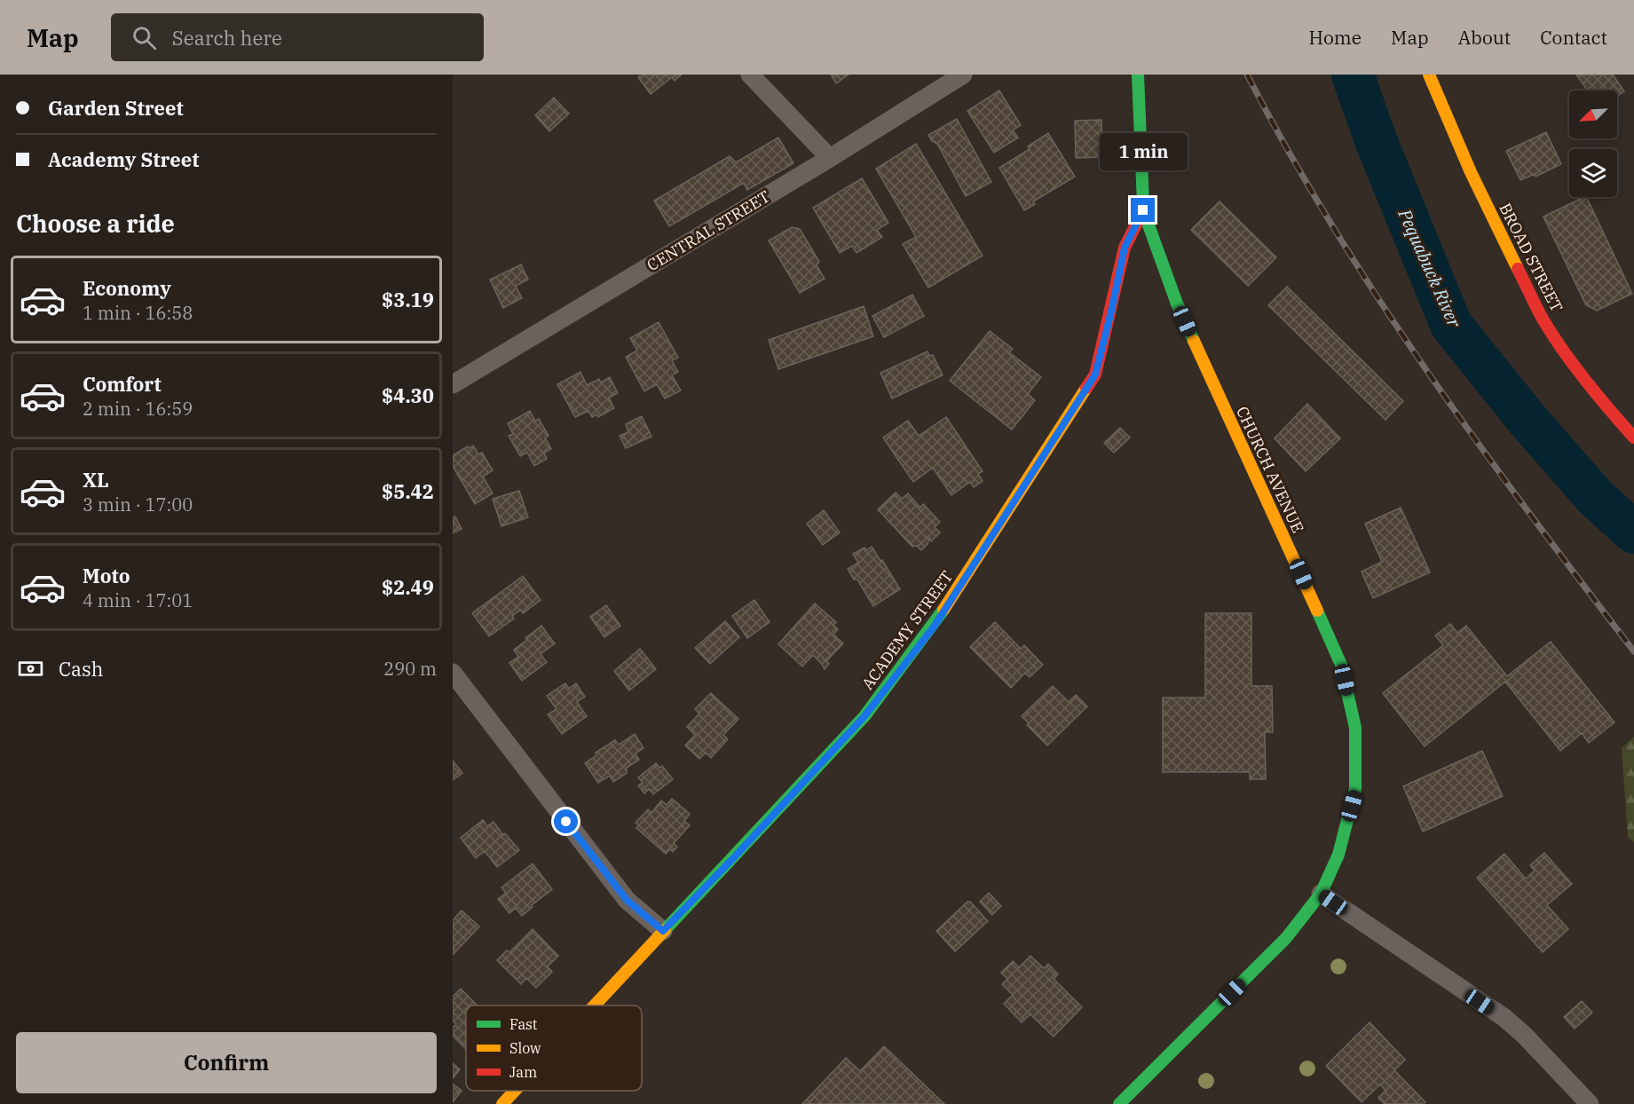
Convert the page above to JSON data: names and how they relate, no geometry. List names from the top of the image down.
{
  "streets": {
    "main road": ["BROAD STREET", "CHURCH AVENUE", "ACADEMY STREET"],
    "street": ["CENTRAL STREET"]
  },
  "crossings": [
    ["CHURCH AVENUE", "ACADEMY STREET"]
  ],
  "water": ["Pequabuck River"],
  "legend": ["Fast", "Slow", "Jam"],
  "north": "bottom left",
  "page": {
    "header": "Map",
    "search": "Search here",
    "nav": [
      "Home",
      "Map",
      "About",
      "Contact"
    ],
    "banner": ["Garden Street", "Academy Street"],
    "bubble": "1 min",
    "heading": "Choose a ride",
    "list": [
      {
        "name": "Economy",
        "note": "1 min · 16:58",
        "value": "$3.19"
      },
      {
        "name": "Comfort",
        "note": "2 min · 16:59",
        "value": "$4.30"
      },
      {
        "name": "XL",
        "note": "3 min · 17:00",
        "value": "$5.42"
      },
      {
        "name": "Moto",
        "note": "4 min · 17:01",
        "value": "$2.49"
      }
    ],
    "pay": ["Cash", "290 m"],
    "buttons": "Confirm"
  }
}
